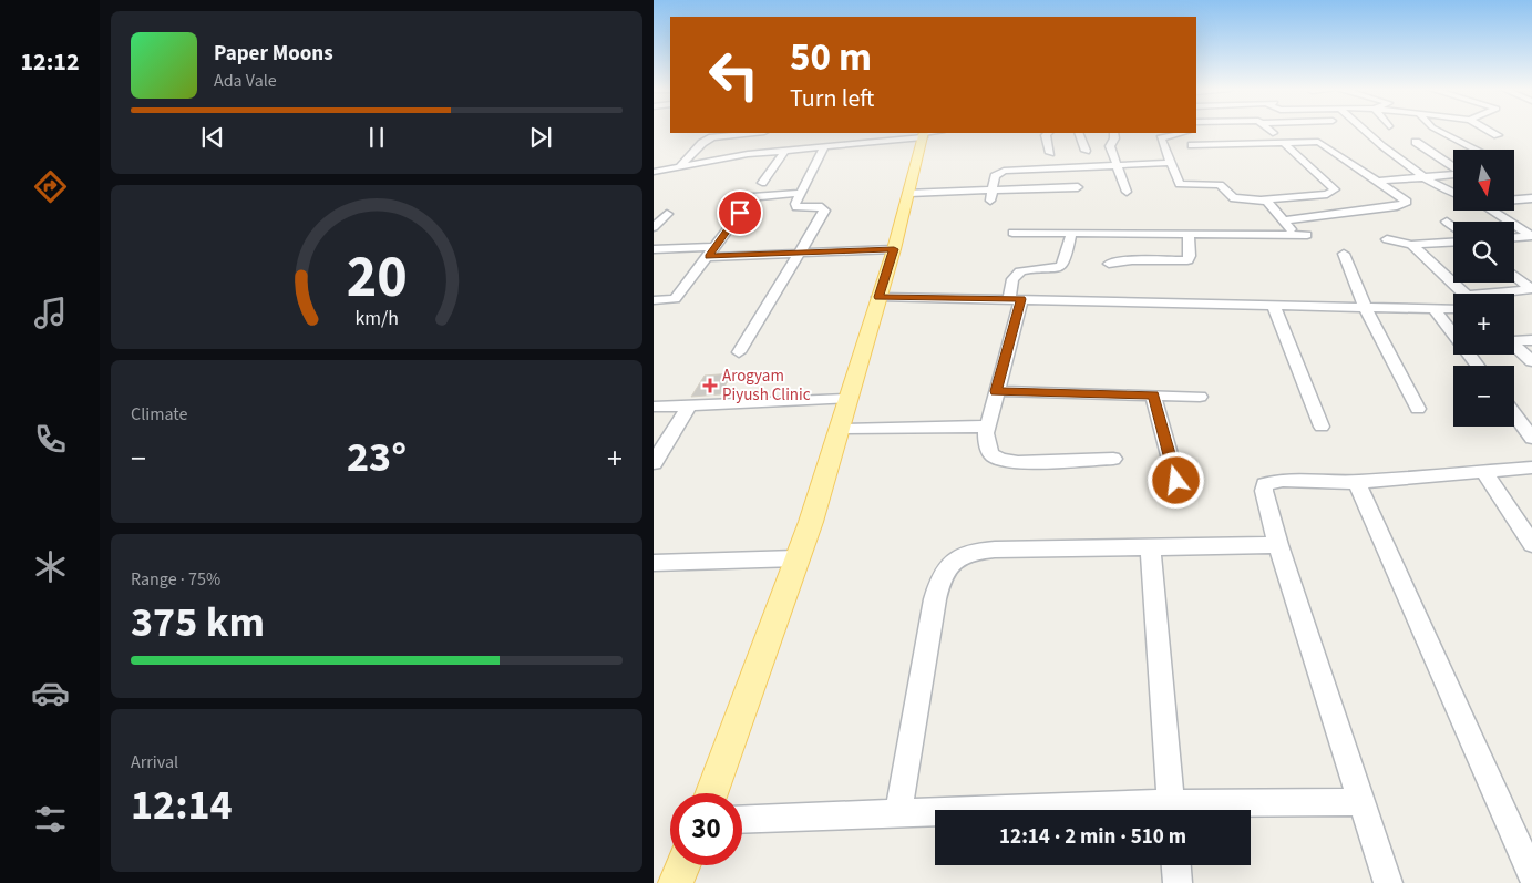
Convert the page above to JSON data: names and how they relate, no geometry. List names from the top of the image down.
{
  "places": {
    "health": ["Arogyam Piyush Clinic"]
  },
  "north": "bottom",
  "page": {
    "tabs": "12:12",
    "turn": ["50 m", "Turn left"],
    "song": ["Paper Moons", "Ada Vale"],
    "map_buttons": ["+", "−"],
    "tile": [
      "Climate",
      ["Range · 75%", "375 km"],
      ["Arrival", "12:14"]
    ],
    "heat": ["−", "23°", "+"],
    "limit": "30",
    "trip": "12:14 · 2 min · 510 m",
    "gauge": ["20", "km/h"]
  }
}
